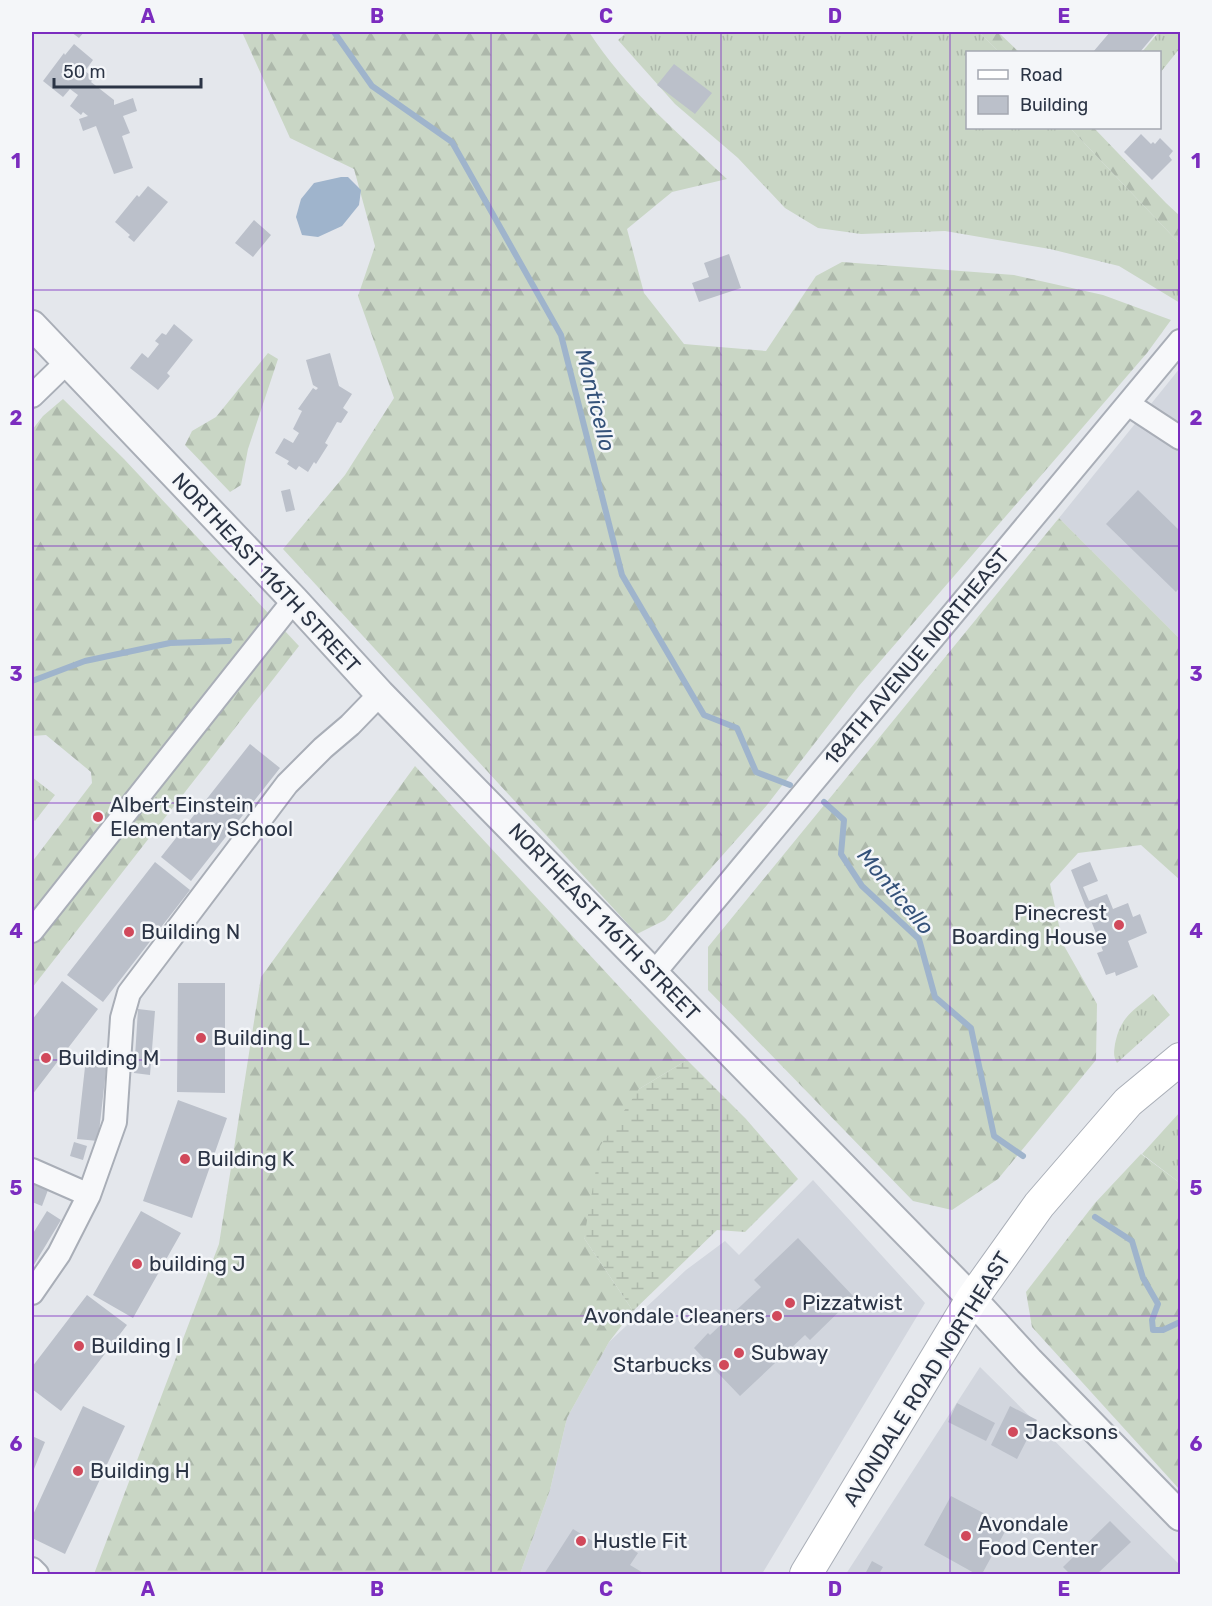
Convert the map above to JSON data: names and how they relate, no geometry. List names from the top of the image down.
{
  "streets": {
    "main road": ["AVONDALE ROAD NORTHEAST"],
    "street": ["NORTHEAST 116TH STREET", "184TH AVENUE NORTHEAST"]
  },
  "crossings": [
    ["NORTHEAST 116TH STREET", "184TH AVENUE NORTHEAST"],
    ["NORTHEAST 116TH STREET", "AVONDALE ROAD NORTHEAST"]
  ],
  "water": ["Monticello"],
  "places": [
    "Albert Einstein Elementary School",
    "Pinecrest Boarding House",
    "Building N",
    "Building L",
    "Building M",
    "Building K",
    "building J",
    "Pizzatwist",
    "Avondale Cleaners",
    "Building I",
    "Subway",
    "Starbucks",
    "Jacksons",
    "Building H",
    "Avondale Food Center",
    "Hustle Fit"
  ],
  "legend": ["Road", "Building"],
  "scale_bar": "50 m",
  "grid": {
    "columns": [
      "A",
      "B",
      "C",
      "D",
      "E"
    ],
    "rows": [
      "1",
      "2",
      "3",
      "4",
      "5",
      "6"
    ]
  }
}
